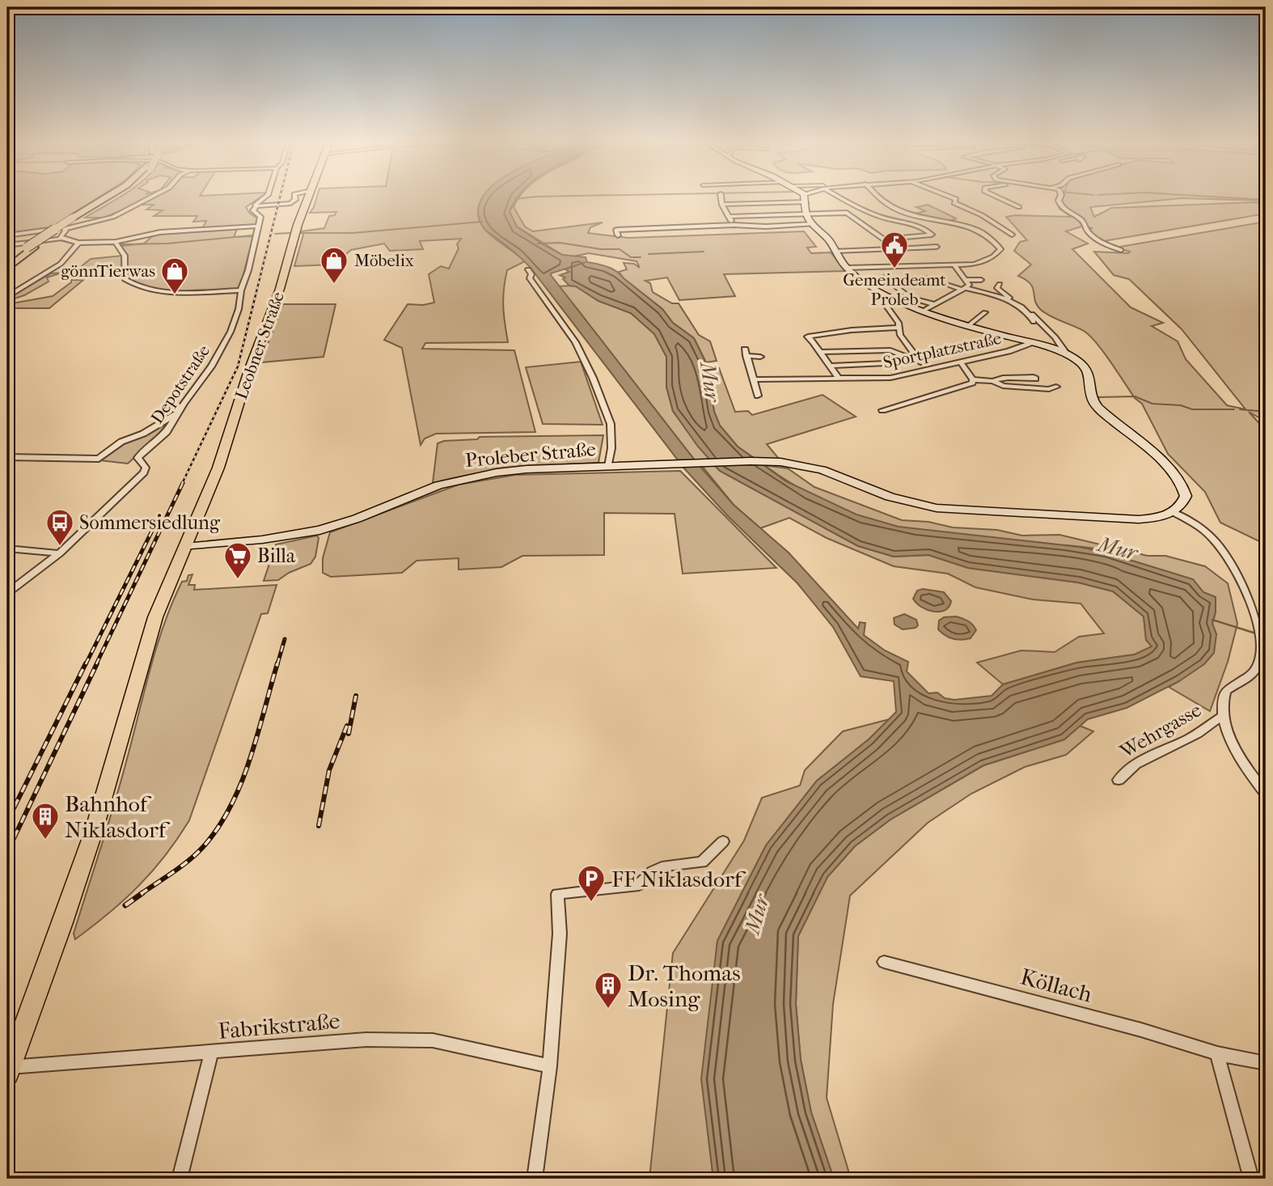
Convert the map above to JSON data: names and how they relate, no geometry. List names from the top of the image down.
{
  "streets": {
    "main road": ["Leobner Straße", "Proleber Straße"],
    "street": [
      "Sportplatzstraße",
      "Depotstraße",
      "Wehrgasse",
      "Köllach",
      "Fabrikstraße"
    ]
  },
  "crossings": [
    ["Leobner Straße", "Proleber Straße"],
    ["Leobner Straße", "Fabrikstraße"]
  ],
  "water": ["Mur"],
  "places": {
    "public building": ["Gemeindeamt Proleb"],
    "shop": ["Möbelix", "gönnTierwas"],
    "bus stop": ["Sommersiedlung"],
    "supermarket": ["Billa"],
    "building": ["Bahnhof Niklasdorf", "Dr. Thomas Mosing"],
    "parking": ["FF Niklasdorf"]
  }
}
